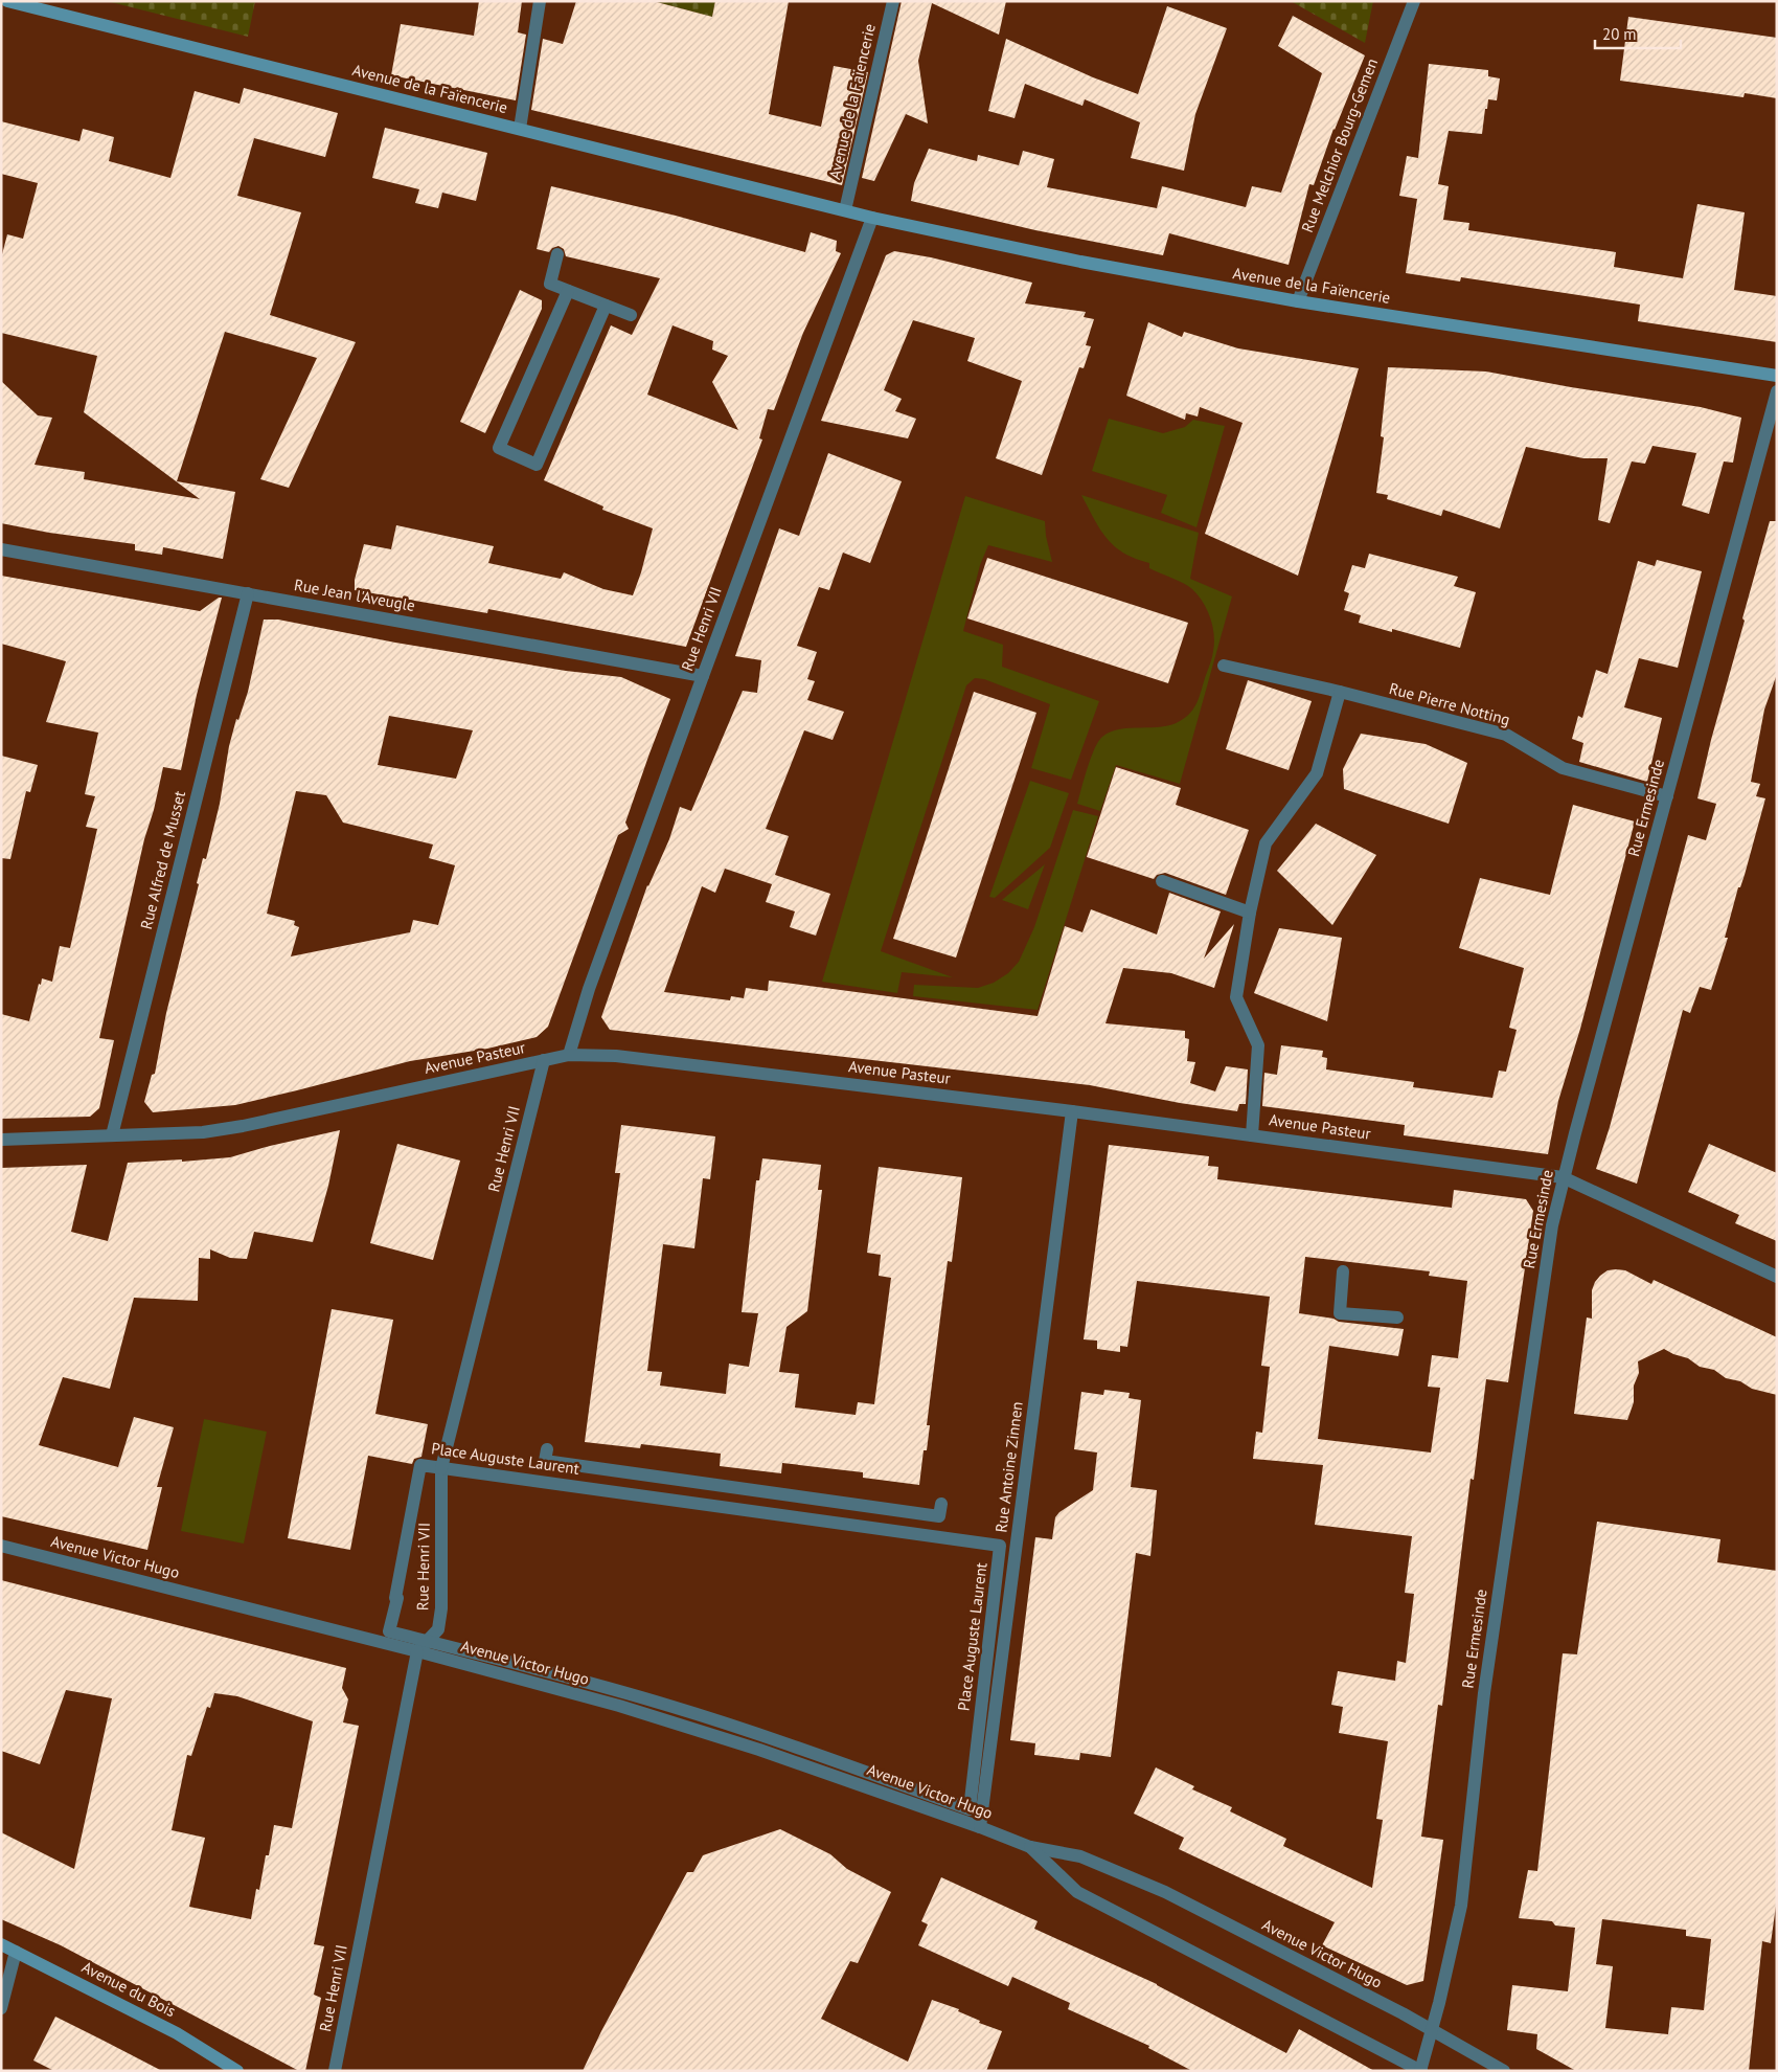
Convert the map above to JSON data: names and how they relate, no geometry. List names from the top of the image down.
{
  "streets": {
    "main road": ["Avenue de la Faïencerie", "Avenue du Bois"],
    "street": [
      "Rue Melchior Bourg-Gemen",
      "Rue Jean l'Aveugle",
      "Rue Henri VII",
      "Rue Pierre Notting",
      "Rue Ermesinde",
      "Rue Alfred de Musset",
      "Avenue Pasteur",
      "Place Auguste Laurent",
      "Rue Antoine Zinnen",
      "Avenue Victor Hugo"
    ]
  },
  "crossings": [
    ["Avenue de la Faïencerie", "Rue Melchior Bourg-Gemen"],
    ["Avenue de la Faïencerie", "Rue Henri VII"],
    ["Rue Jean l'Aveugle", "Rue Henri VII"],
    ["Rue Jean l'Aveugle", "Rue Alfred de Musset"],
    ["Rue Henri VII", "Avenue Pasteur"],
    ["Rue Henri VII", "Place Auguste Laurent"],
    ["Rue Henri VII", "Avenue Victor Hugo"],
    ["Rue Pierre Notting", "Rue Ermesinde"],
    ["Rue Ermesinde", "Avenue Pasteur"],
    ["Rue Ermesinde", "Avenue Victor Hugo"],
    ["Rue Alfred de Musset", "Avenue Pasteur"],
    ["Avenue Pasteur", "Rue Antoine Zinnen"],
    ["Rue Antoine Zinnen", "Avenue Victor Hugo"]
  ],
  "scale_bar": "20 m"
}
